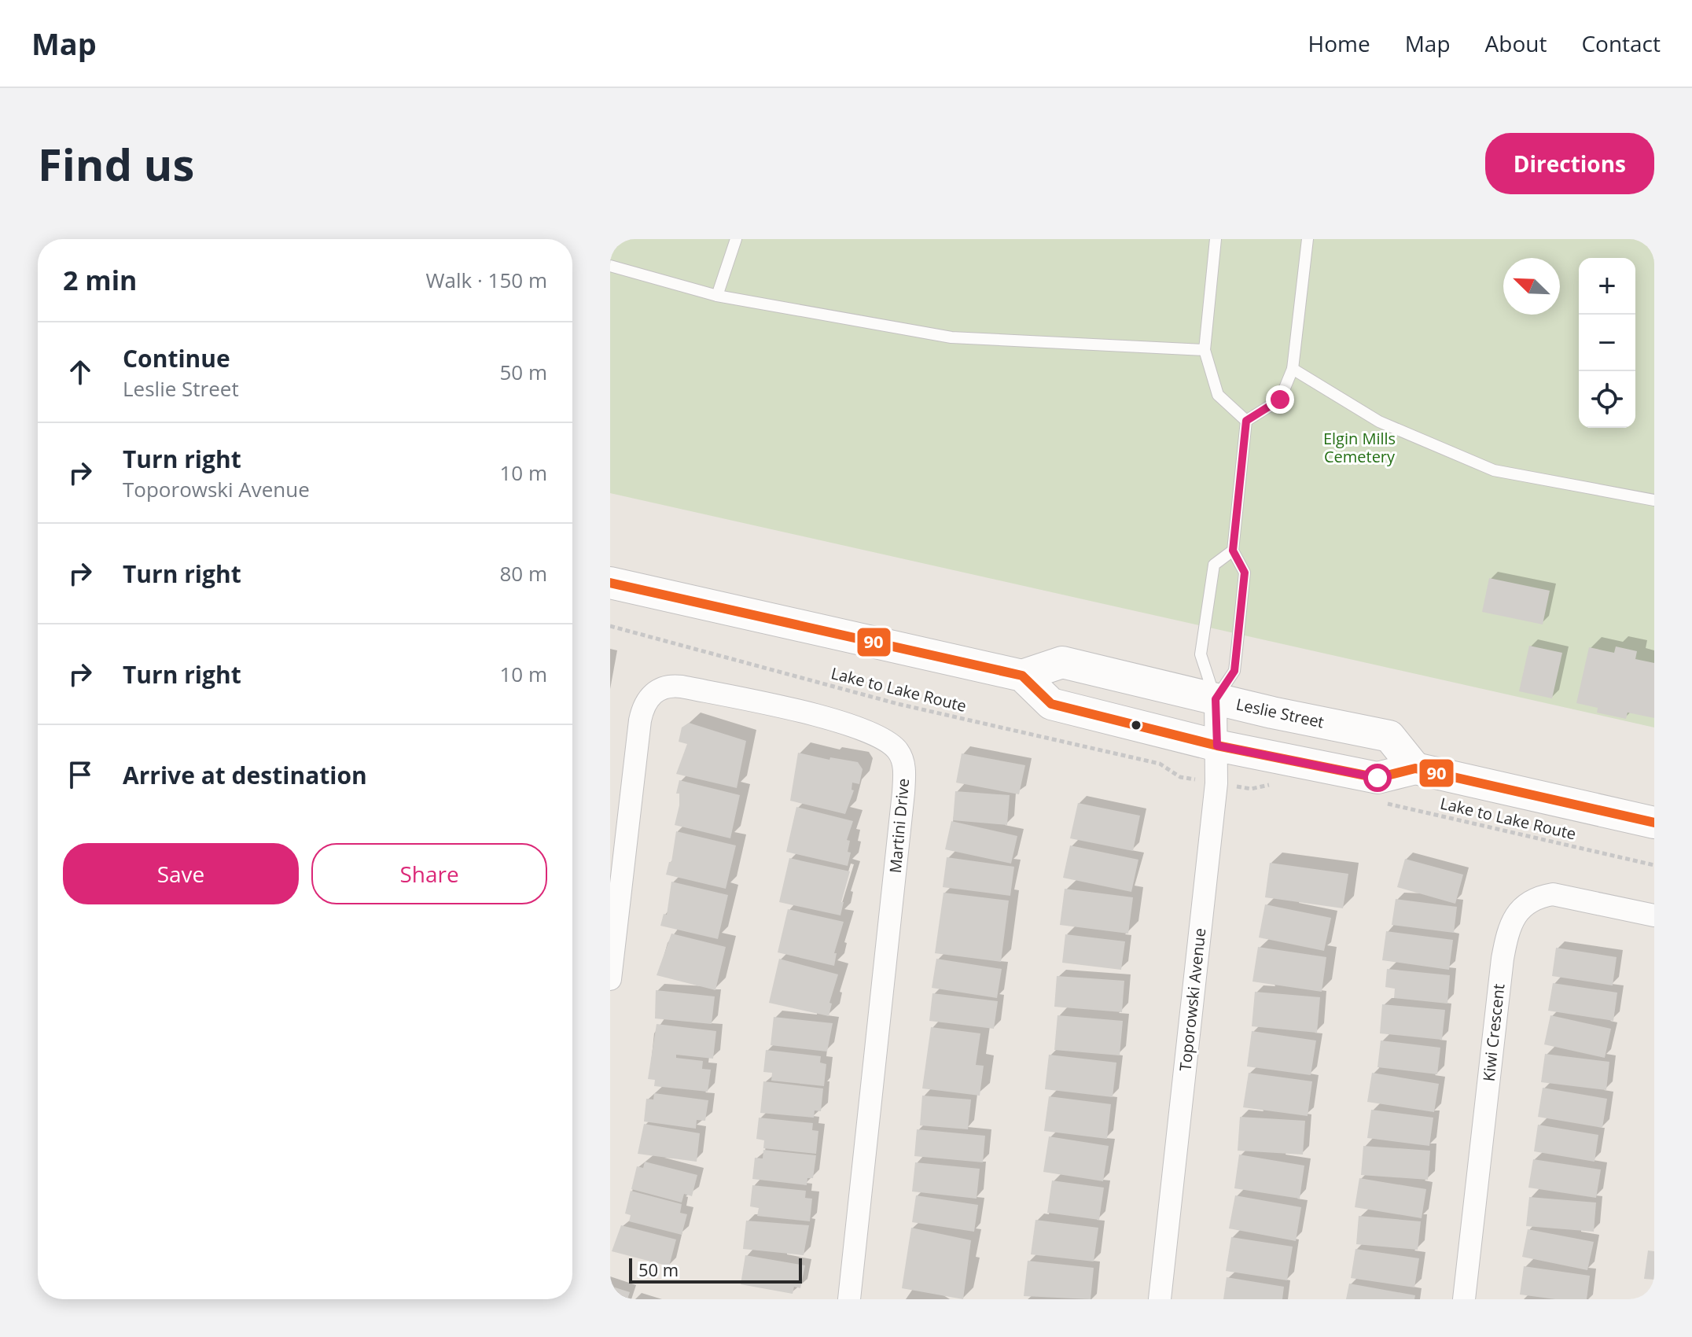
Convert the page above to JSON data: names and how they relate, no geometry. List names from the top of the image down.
{
  "streets": {
    "main road": ["Leslie Street"],
    "street": ["Martini Drive", "Toporowski Avenue", "Kiwi Crescent"],
    "path": ["Lake to Lake Route"]
  },
  "crossings": [
    ["Leslie Street", "Toporowski Avenue"]
  ],
  "parks": ["Elgin Mills Cemetery"],
  "lines": ["transit line 90"],
  "scale_bar": "50 m",
  "north": "top left",
  "page": {
    "header": "Map",
    "nav": [
      "Home",
      "Map",
      "About",
      "Contact"
    ],
    "buttons": [
      "Directions",
      ["Save", "Share"]
    ],
    "title": "Find us",
    "heading": ["2 min", "Walk · 150 m"],
    "map_buttons": ["+", "−"],
    "list": [
      ["Continue", "Leslie Street", "50 m"],
      ["Turn right", "Toporowski Avenue", "10 m"],
      ["Turn right", "80 m"],
      ["Turn right", "10 m"],
      "Arrive at destination"
    ],
    "scale": "50 m"
  }
}
